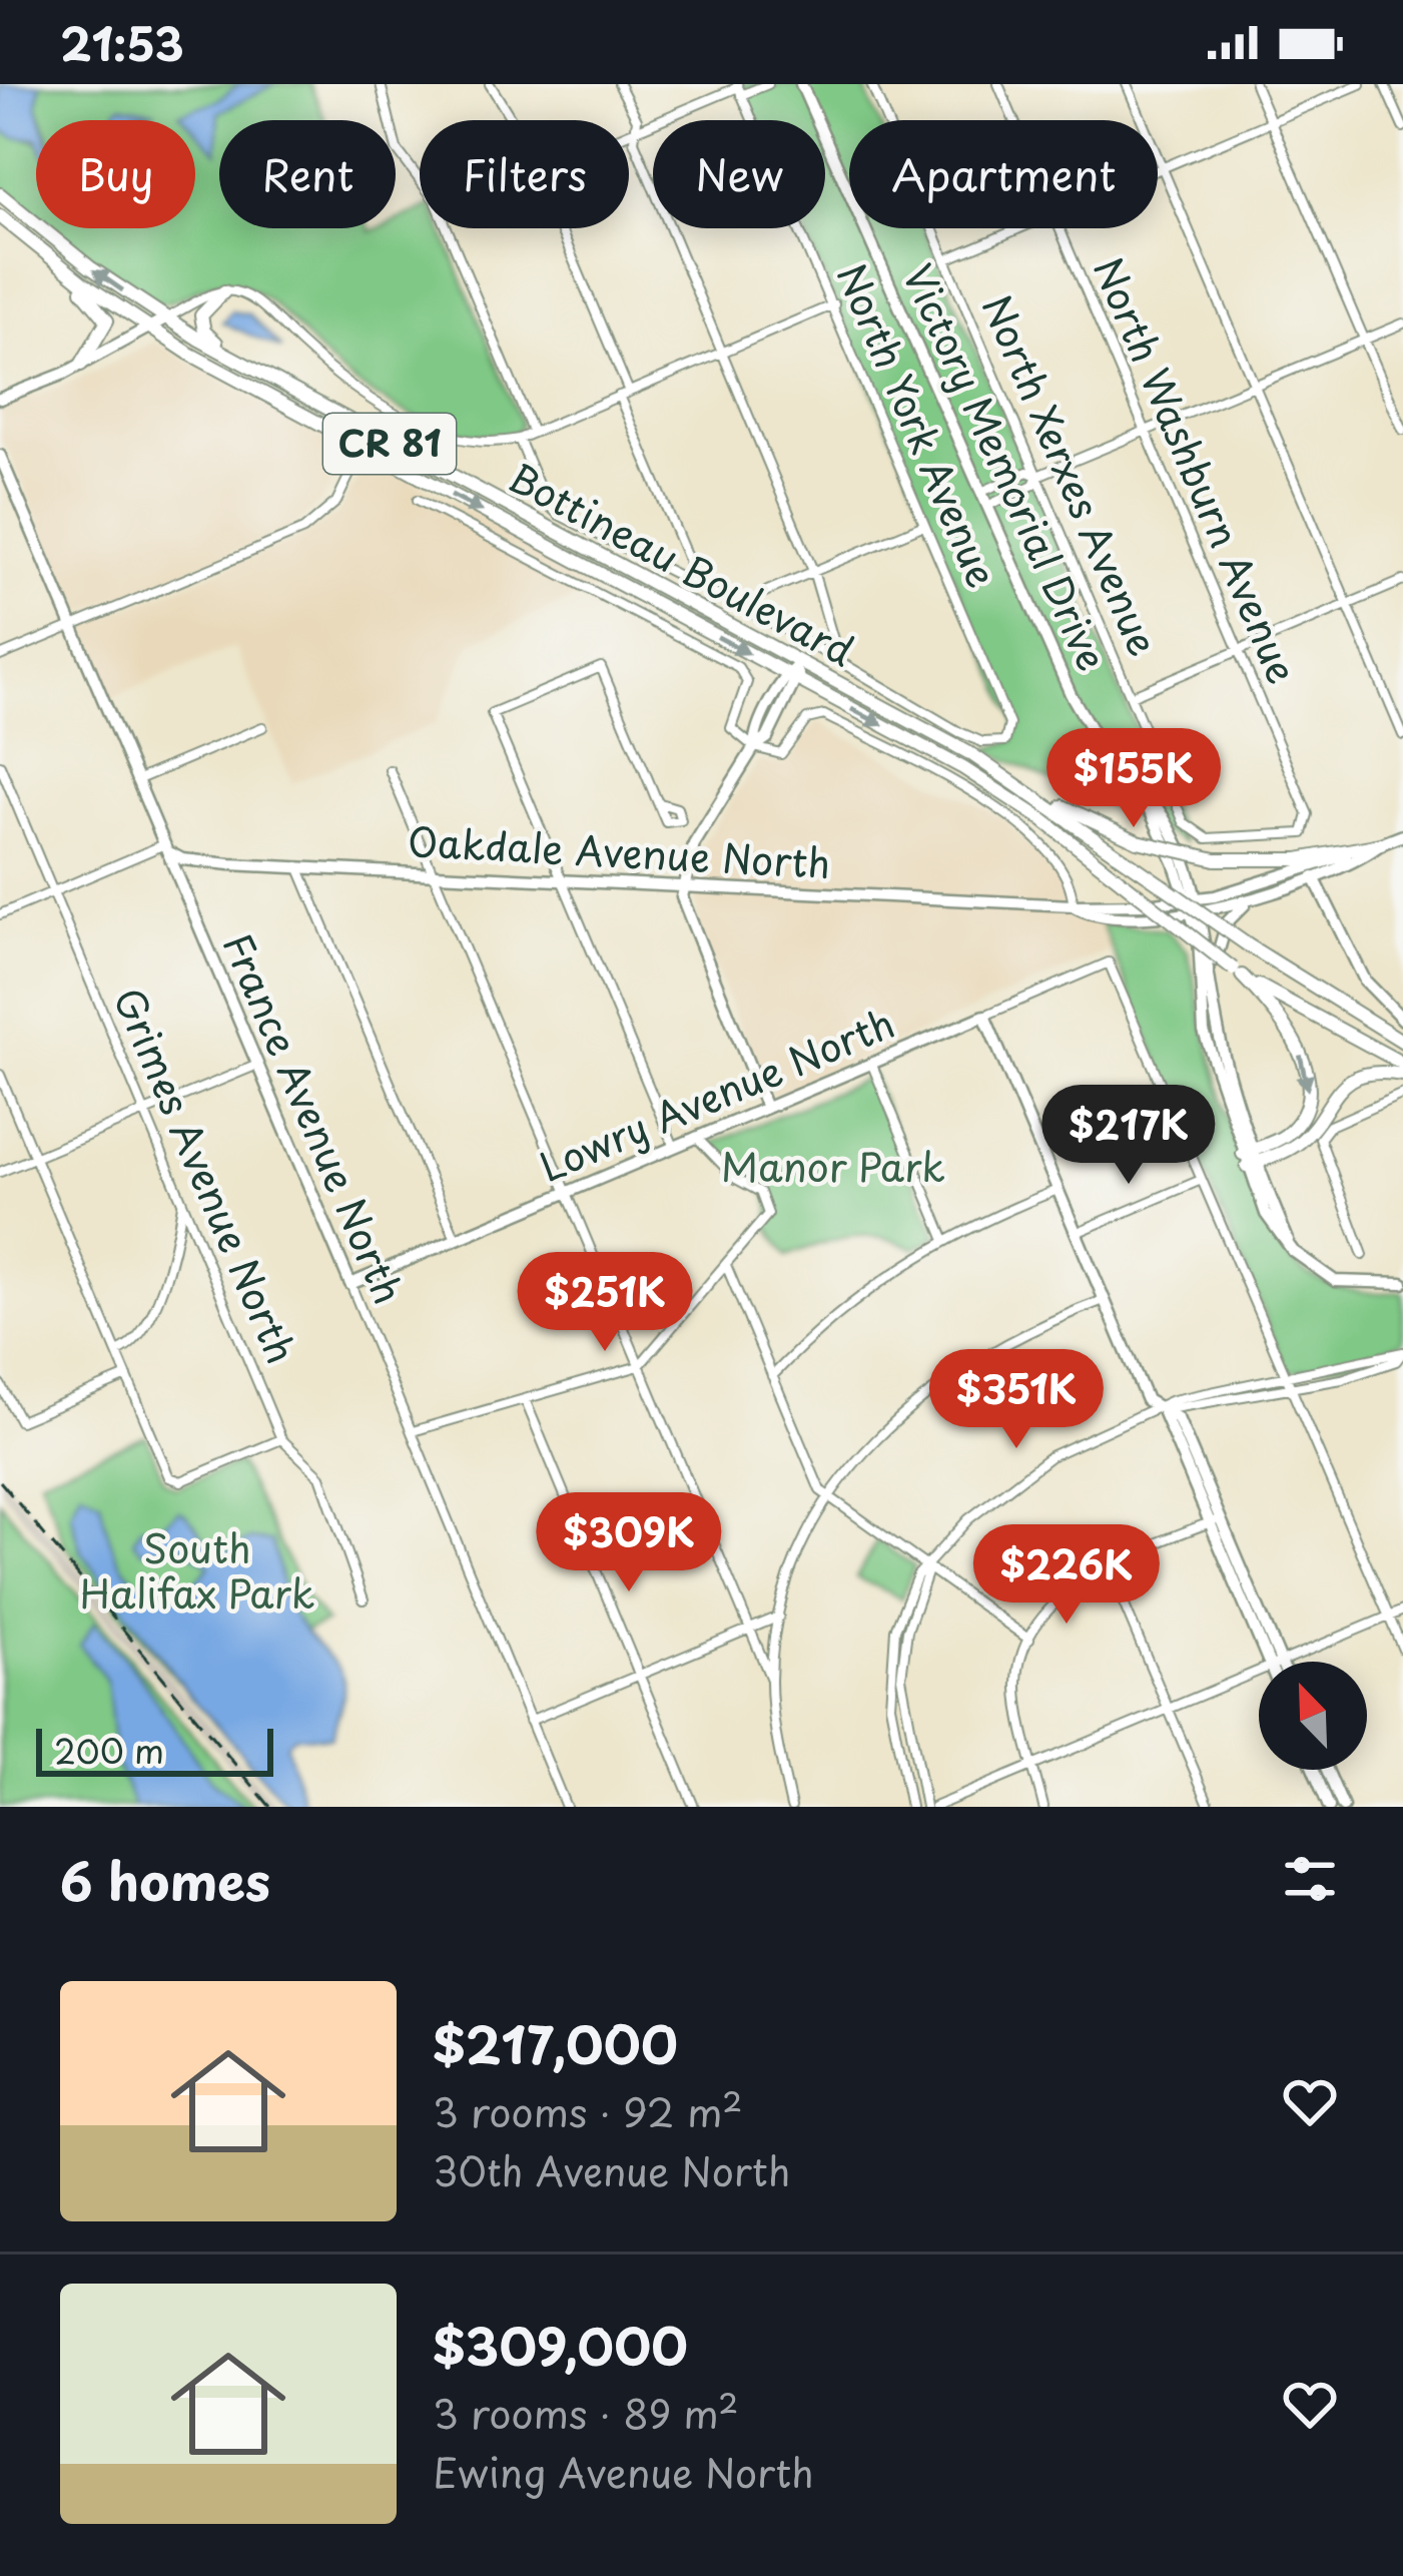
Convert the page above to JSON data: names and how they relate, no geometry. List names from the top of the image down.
{
  "streets": {
    "main road": ["CR 81", "Bottineau Boulevard"],
    "street": [
      "North York Avenue",
      "Victory Memorial Drive",
      "North Washburn Avenue",
      "North Xerxes Avenue",
      "Oakdale Avenue North",
      "Lowry Avenue North",
      "France Avenue North",
      "Grimes Avenue North"
    ]
  },
  "crossings": [
    ["CR 81", "Bottineau Boulevard"],
    ["Victory Memorial Drive", "Oakdale Avenue North"],
    ["North Washburn Avenue", "North Xerxes Avenue"],
    ["Oakdale Avenue North", "France Avenue North"],
    ["Lowry Avenue North", "France Avenue North"]
  ],
  "parks": ["Manor Park", "South Halifax Park"],
  "scale_bar": "200 m",
  "north": "top left",
  "page": {
    "status": "21:53",
    "chip": [
      "Buy",
      "Rent",
      "Filters",
      "New",
      "Apartment"
    ],
    "price": [
      "$155K",
      "$217K",
      "$251K",
      "$351K",
      "$309K",
      "$226K"
    ],
    "scale": "200 m",
    "heading": "6 homes",
    "list": [
      {
        "name": "$217,000",
        "note": "3 rooms · 92 m² · 30th Avenue North"
      },
      {
        "name": "$309,000",
        "note": "3 rooms · 89 m² · Ewing Avenue North"
      }
    ]
  }
}
